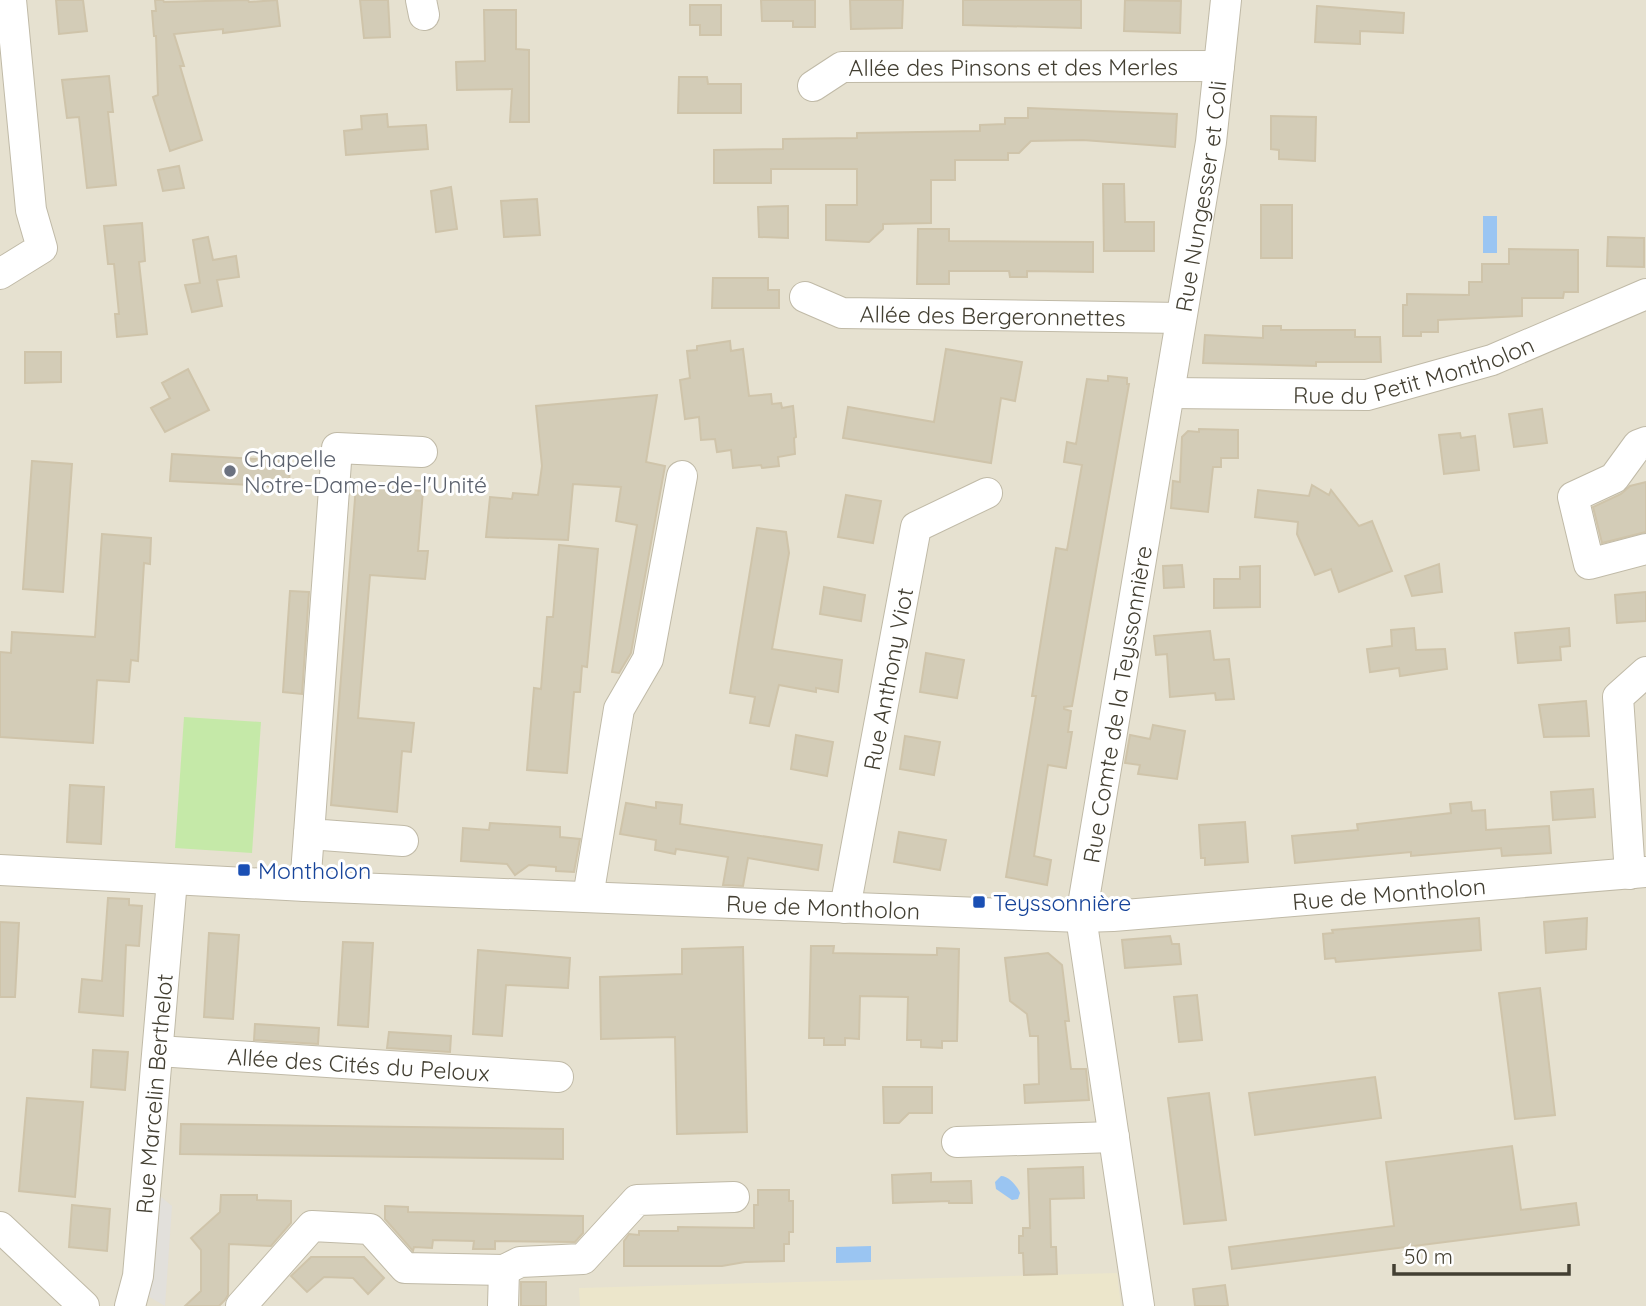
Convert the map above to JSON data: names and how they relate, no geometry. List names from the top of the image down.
{
  "streets": {
    "street": [
      "Allée des Pinsons et des Merles",
      "Rue Nungesser et Coli",
      "Allée des Bergeronnettes",
      "Rue du Petit Montholon",
      "Rue Anthony Viot",
      "Rue Comte de la Teyssonnière",
      "Rue de Montholon",
      "Allée des Cités du Peloux",
      "Rue Marcelin Berthelot"
    ]
  },
  "crossings": [
    ["Allée des Pinsons et des Merles", "Rue Nungesser et Coli"],
    ["Rue Nungesser et Coli", "Allée des Bergeronnettes"],
    ["Rue Nungesser et Coli", "Rue du Petit Montholon"],
    ["Rue Nungesser et Coli", "Rue Comte de la Teyssonnière"],
    ["Rue du Petit Montholon", "Rue Comte de la Teyssonnière"],
    ["Rue Anthony Viot", "Rue de Montholon"],
    ["Rue Comte de la Teyssonnière", "Rue de Montholon"],
    ["Rue de Montholon", "Rue Marcelin Berthelot"],
    ["Allée des Cités du Peloux", "Rue Marcelin Berthelot"]
  ],
  "places": {
    "other": ["Chapelle Notre-Dame-de-l'Unité"],
    "transit": ["Montholon", "Teyssonnière"]
  },
  "scale_bar": "50 m"
}
